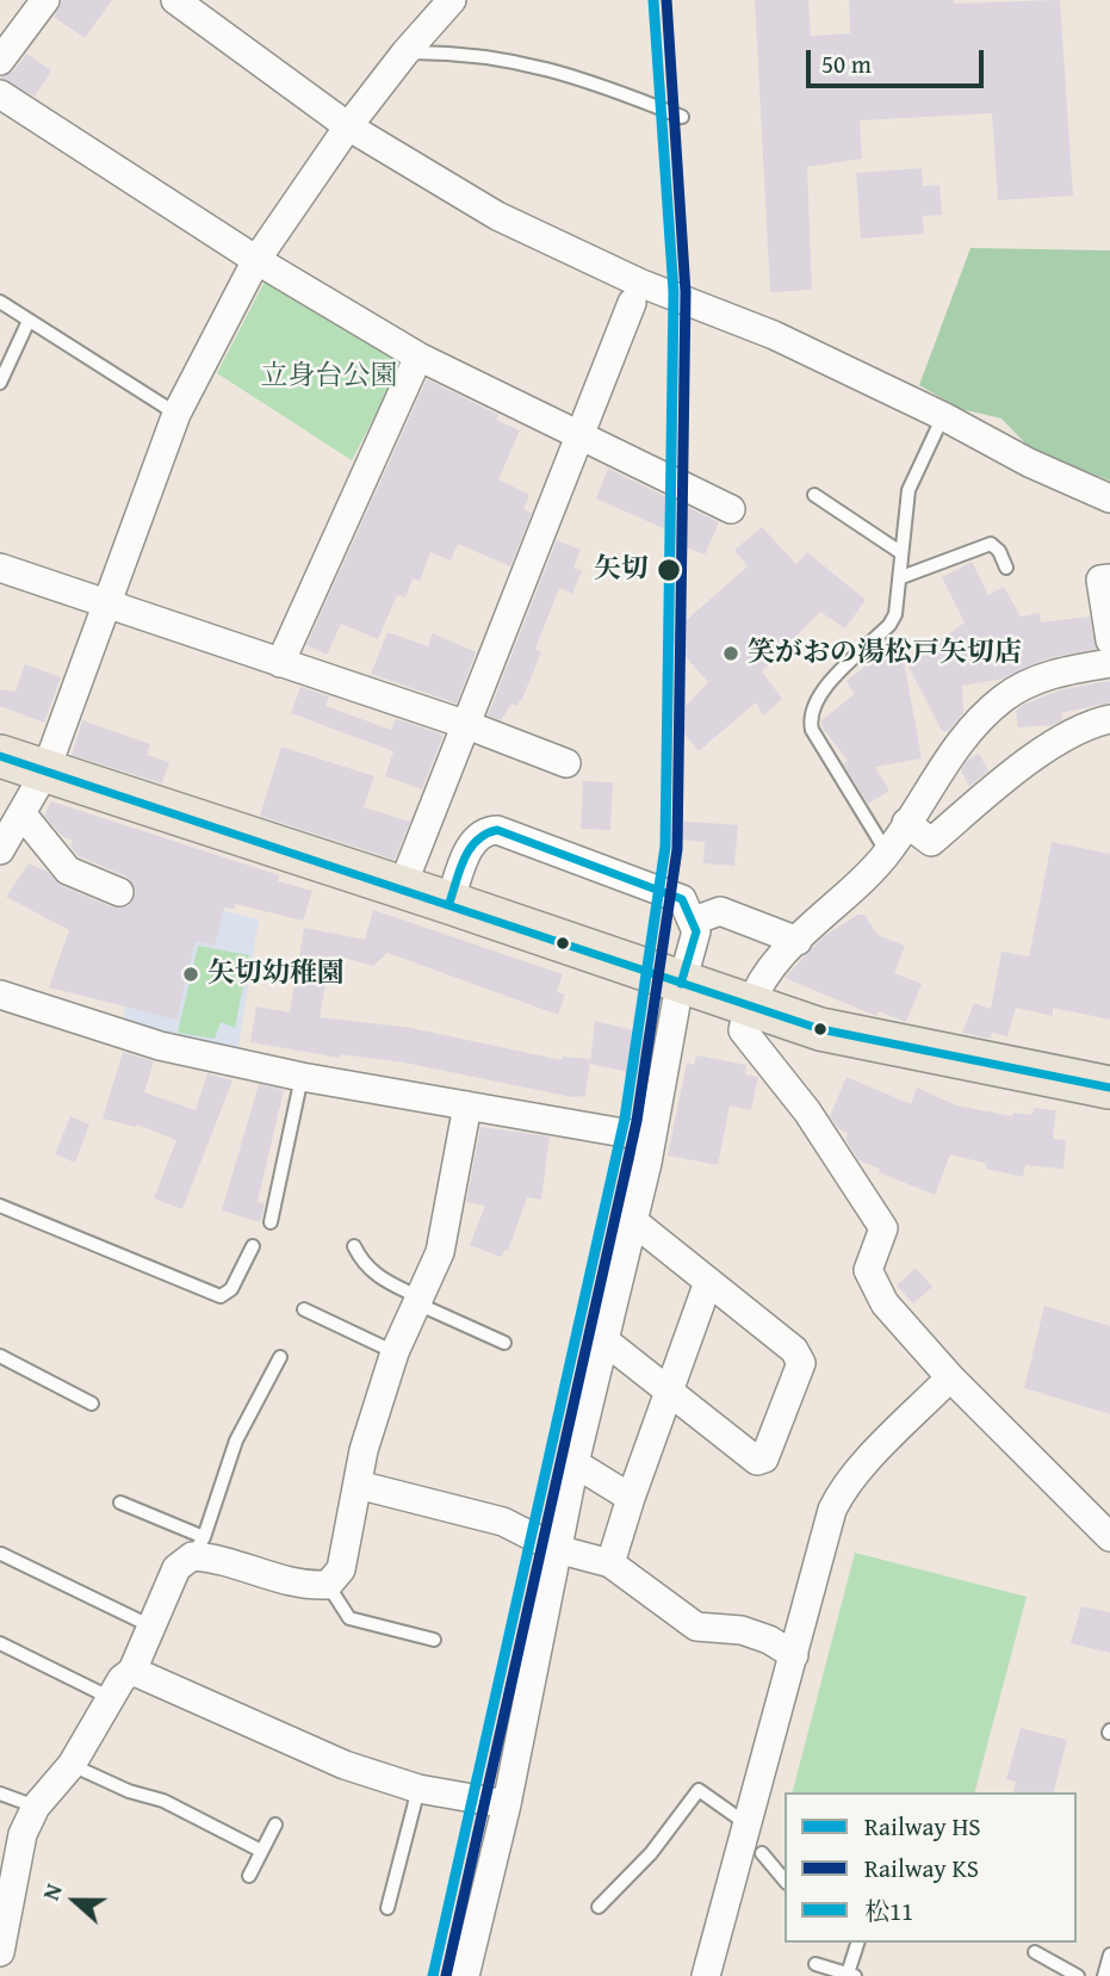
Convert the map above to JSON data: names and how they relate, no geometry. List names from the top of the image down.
{
  "parks": ["立身台公園"],
  "places": ["矢切", "笑がおの湯松戸矢切店", "矢切幼稚園"],
  "lines": ["rail line HS", "rail line KS", "transit line 松11"],
  "legend": ["Railway HS", "Railway KS", "松11"],
  "scale_bar": "50 m",
  "north": "left"
}
